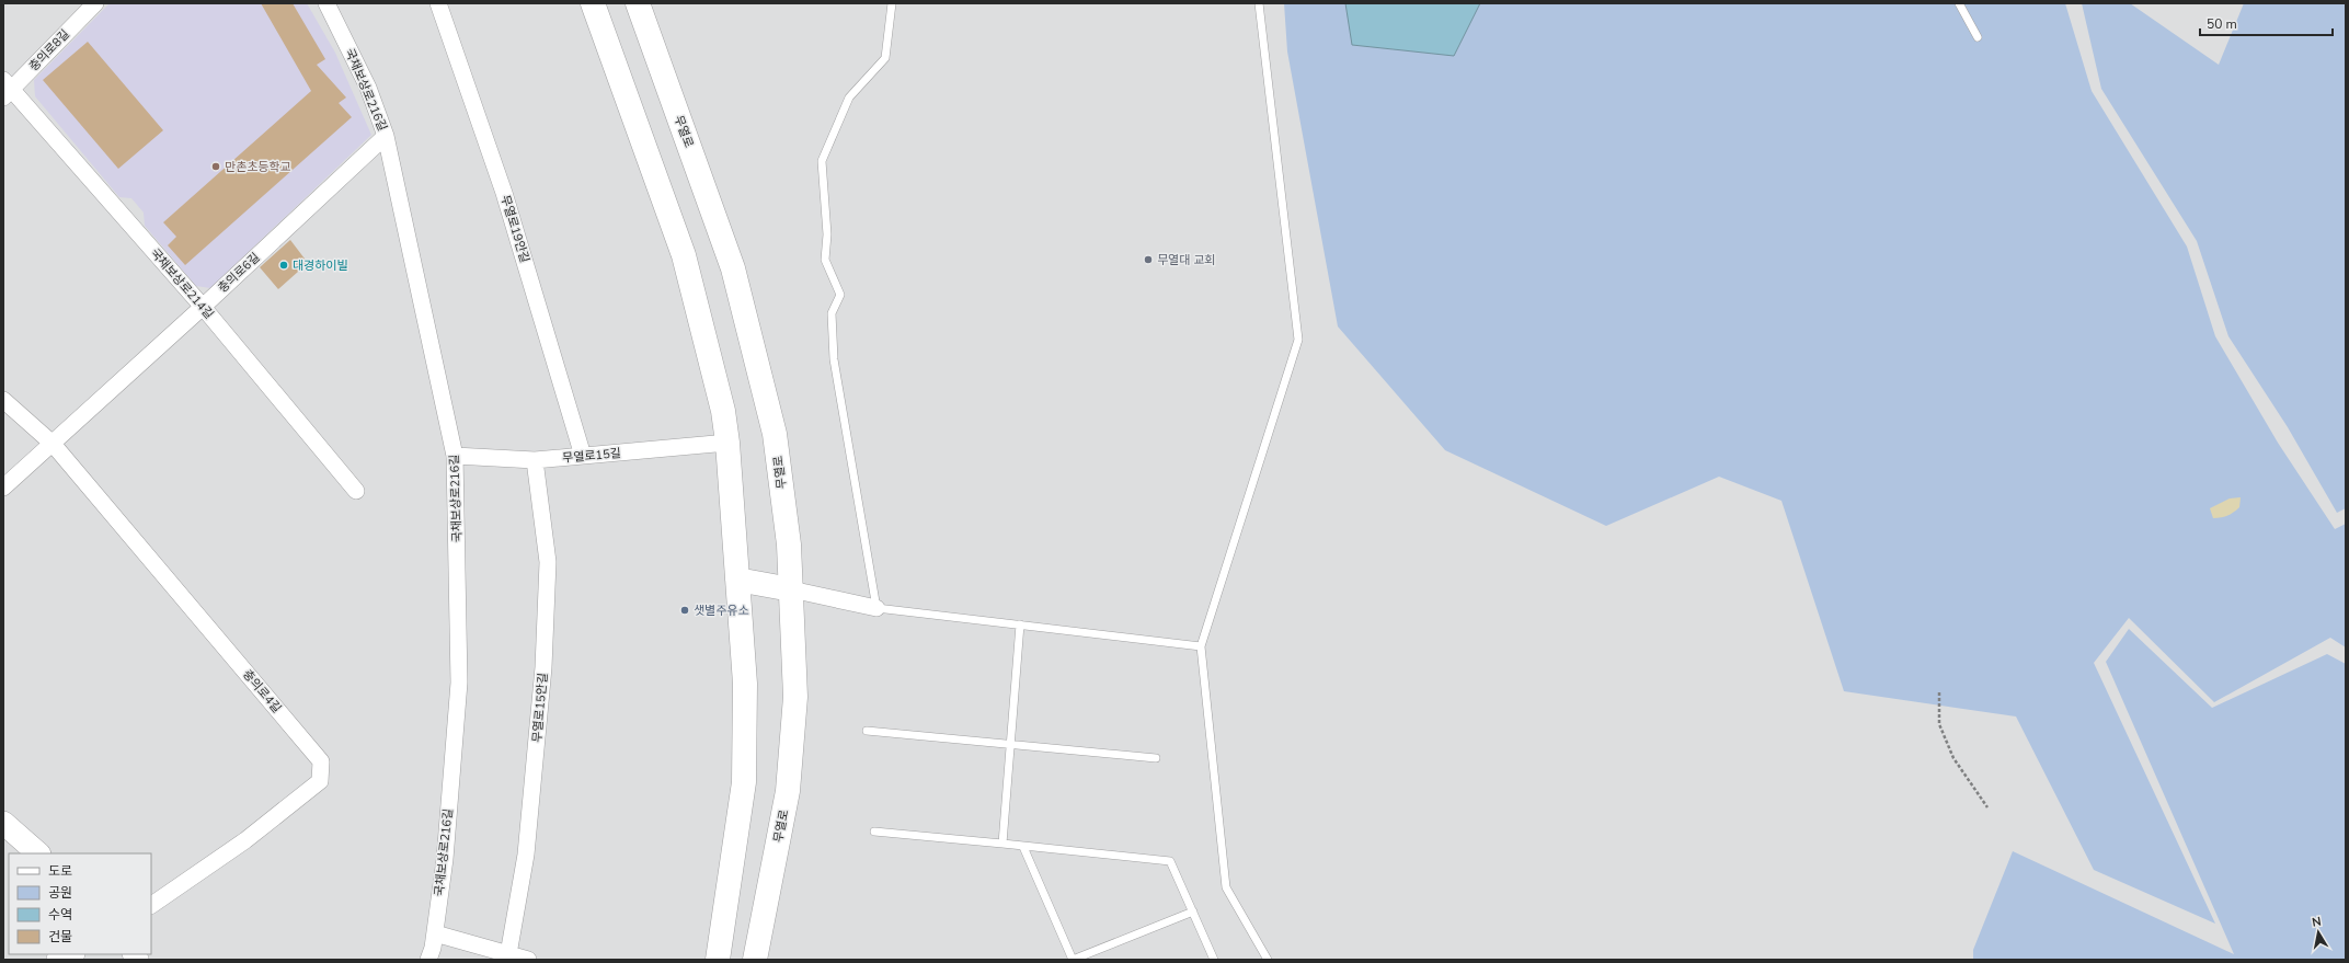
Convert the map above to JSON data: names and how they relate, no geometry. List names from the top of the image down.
{
  "streets": {
    "main road": ["무열로"],
    "street": [
      "충의로8길",
      "국채보상로216길",
      "무열로19안길",
      "충의로6길",
      "국채보상로214길",
      "무열로15길",
      "충의로4길",
      "무열로15안길"
    ]
  },
  "crossings": [
    ["충의로8길", "국채보상로214길"],
    ["국채보상로216길", "충의로6길"],
    ["국채보상로216길", "무열로15길"],
    ["무열로19안길", "무열로15길"],
    ["충의로6길", "국채보상로214길"],
    ["충의로6길", "충의로4길"],
    ["무열로15길", "무열로15안길"]
  ],
  "places": [
    "만촌초등학교",
    "무열대 교회",
    "대경하이빌",
    "샛별주유소"
  ],
  "legend": [
    "도로",
    "공원",
    "수역",
    "건물"
  ],
  "scale_bar": "50 m",
  "north": "top"
}
